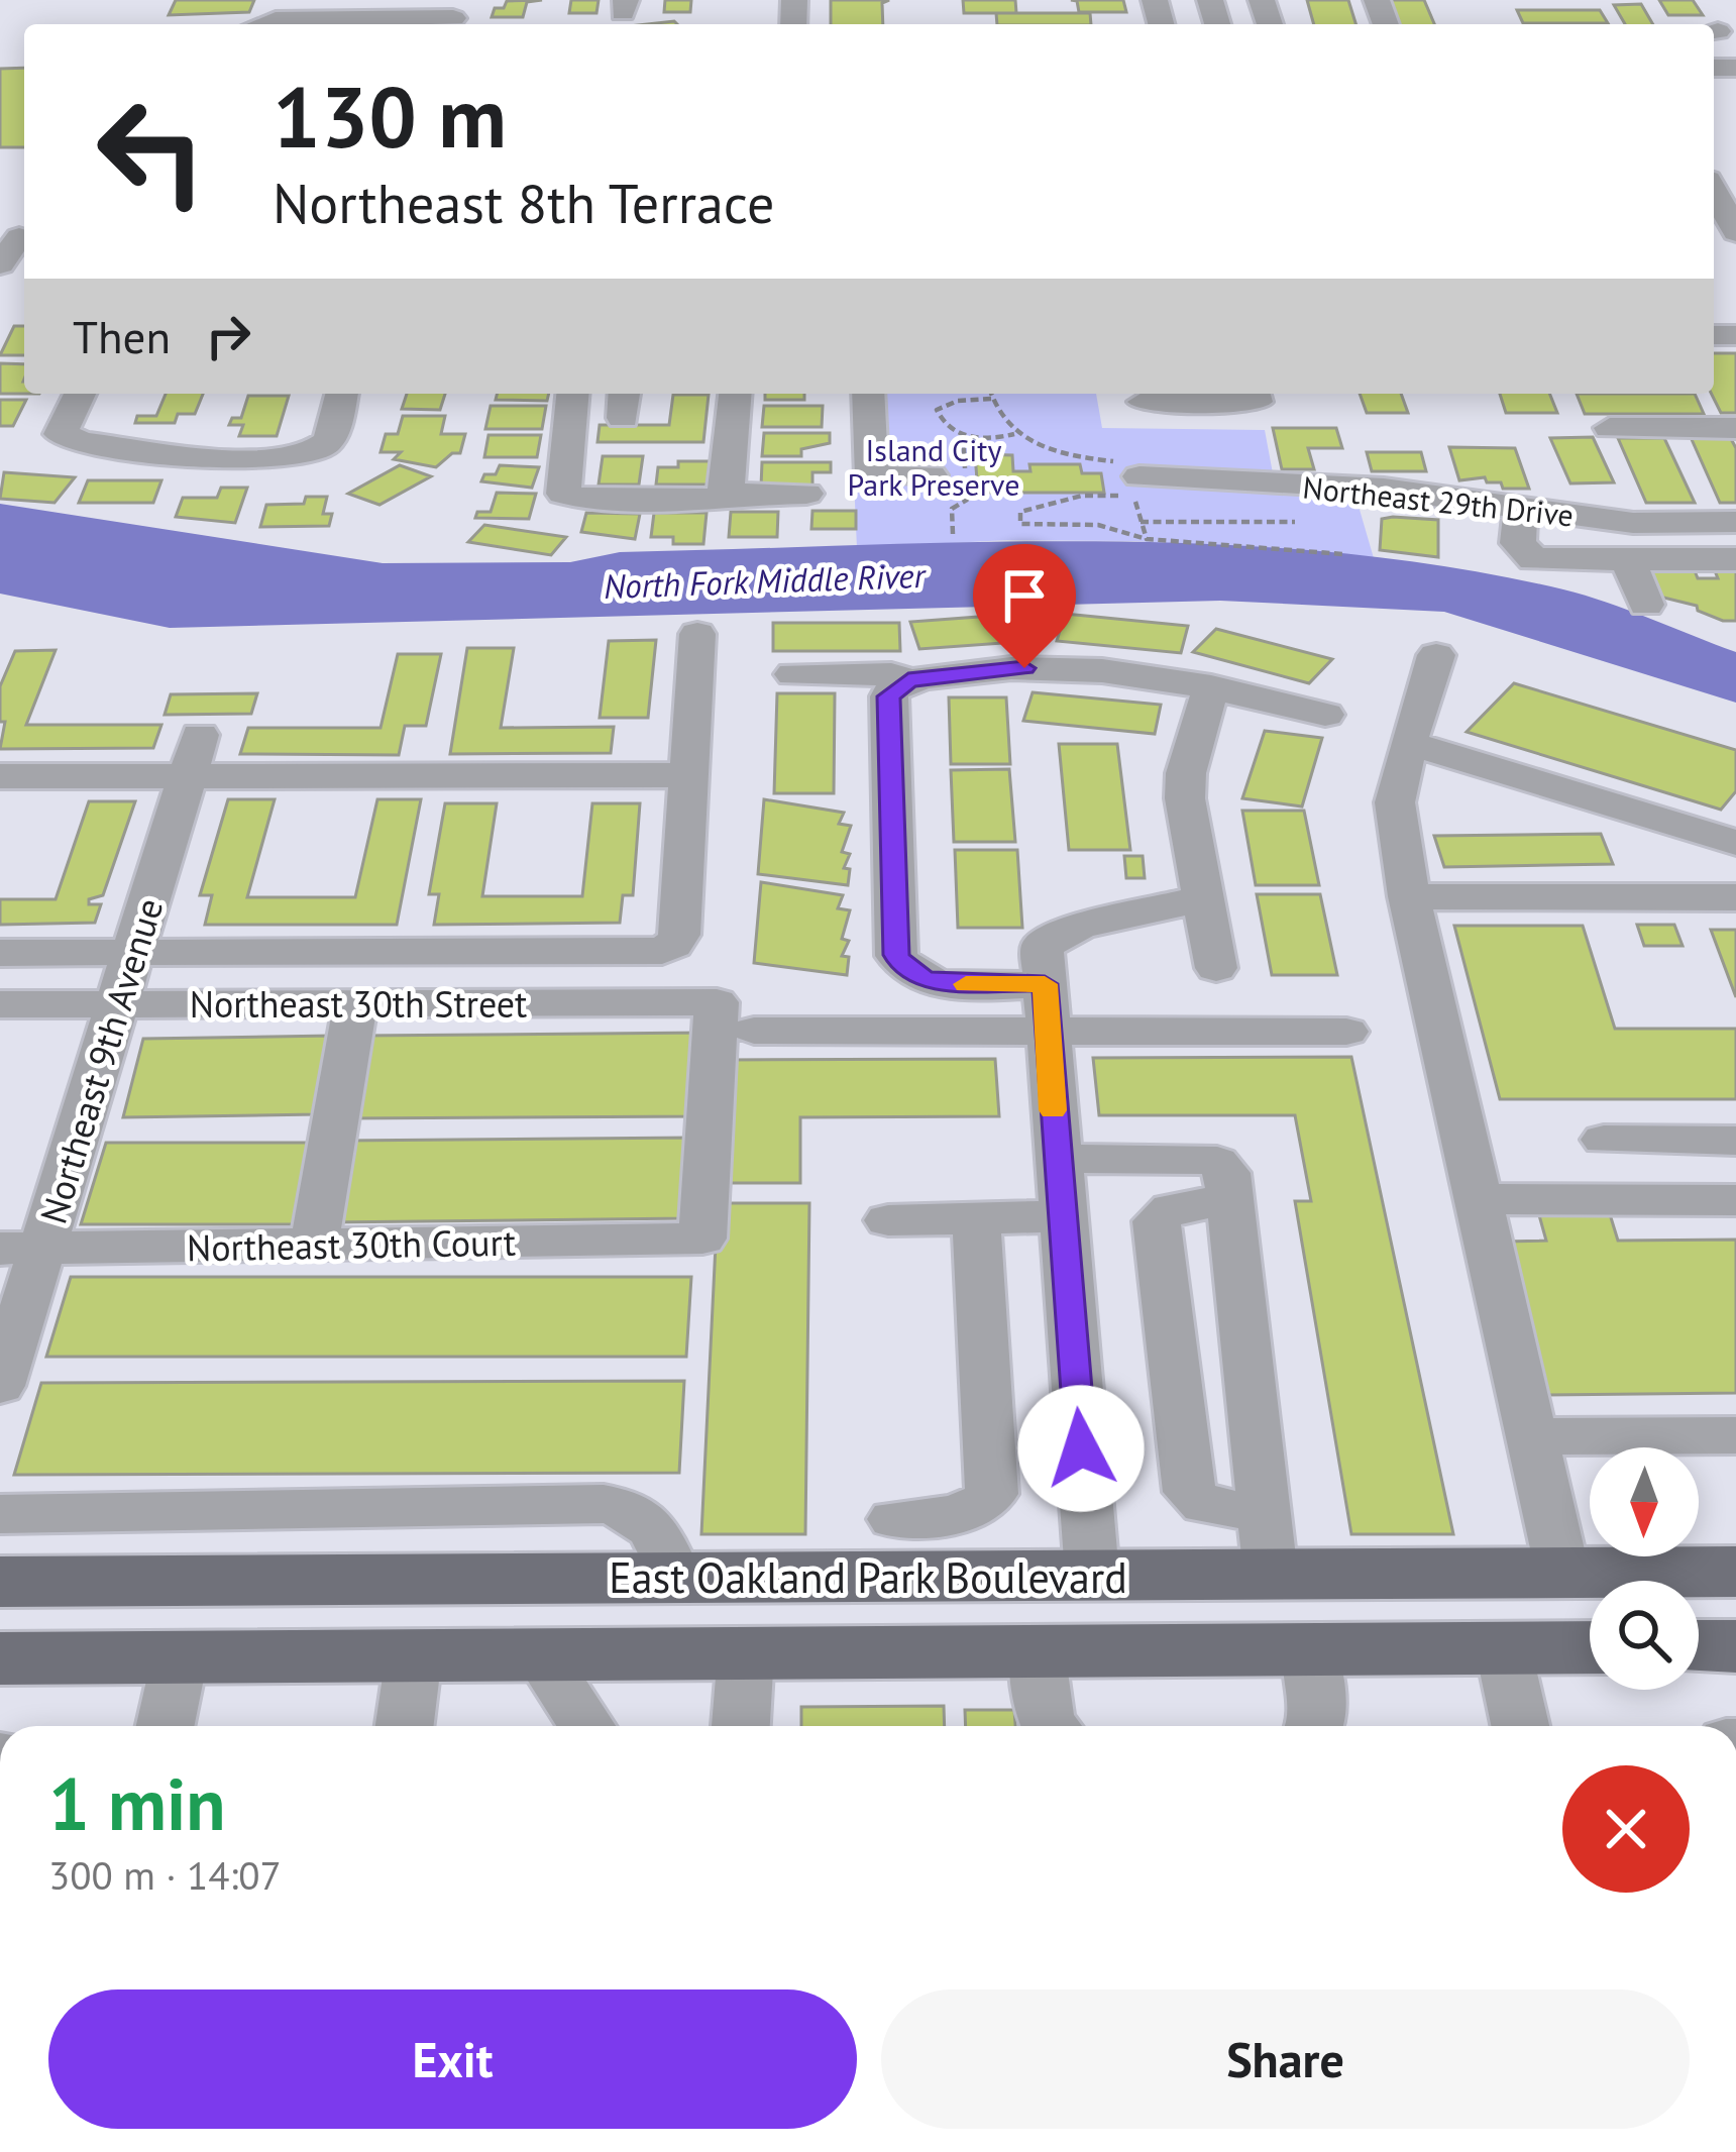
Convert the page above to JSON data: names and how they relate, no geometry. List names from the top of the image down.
{
  "streets": {
    "main road": ["East Oakland Park Boulevard"],
    "street": [
      "Northeast 29th Drive",
      "Northeast 30th Street",
      "Northeast 9th Avenue",
      "Northeast 30th Court"
    ]
  },
  "crossings": [
    ["Northeast 30th Street", "Northeast 9th Avenue"],
    ["Northeast 30th Street", "Northeast 30th Court"],
    ["Northeast 9th Avenue", "Northeast 30th Court"]
  ],
  "water": ["North Fork Middle River"],
  "parks": ["Island City Park Preserve"],
  "north": "bottom",
  "page": {
    "turn": ["130 m", "Northeast 8th Terrace"],
    "then": "Then",
    "heading": ["1 min", "300 m · 14:07"],
    "buttons": ["Exit", "Share"]
  }
}
